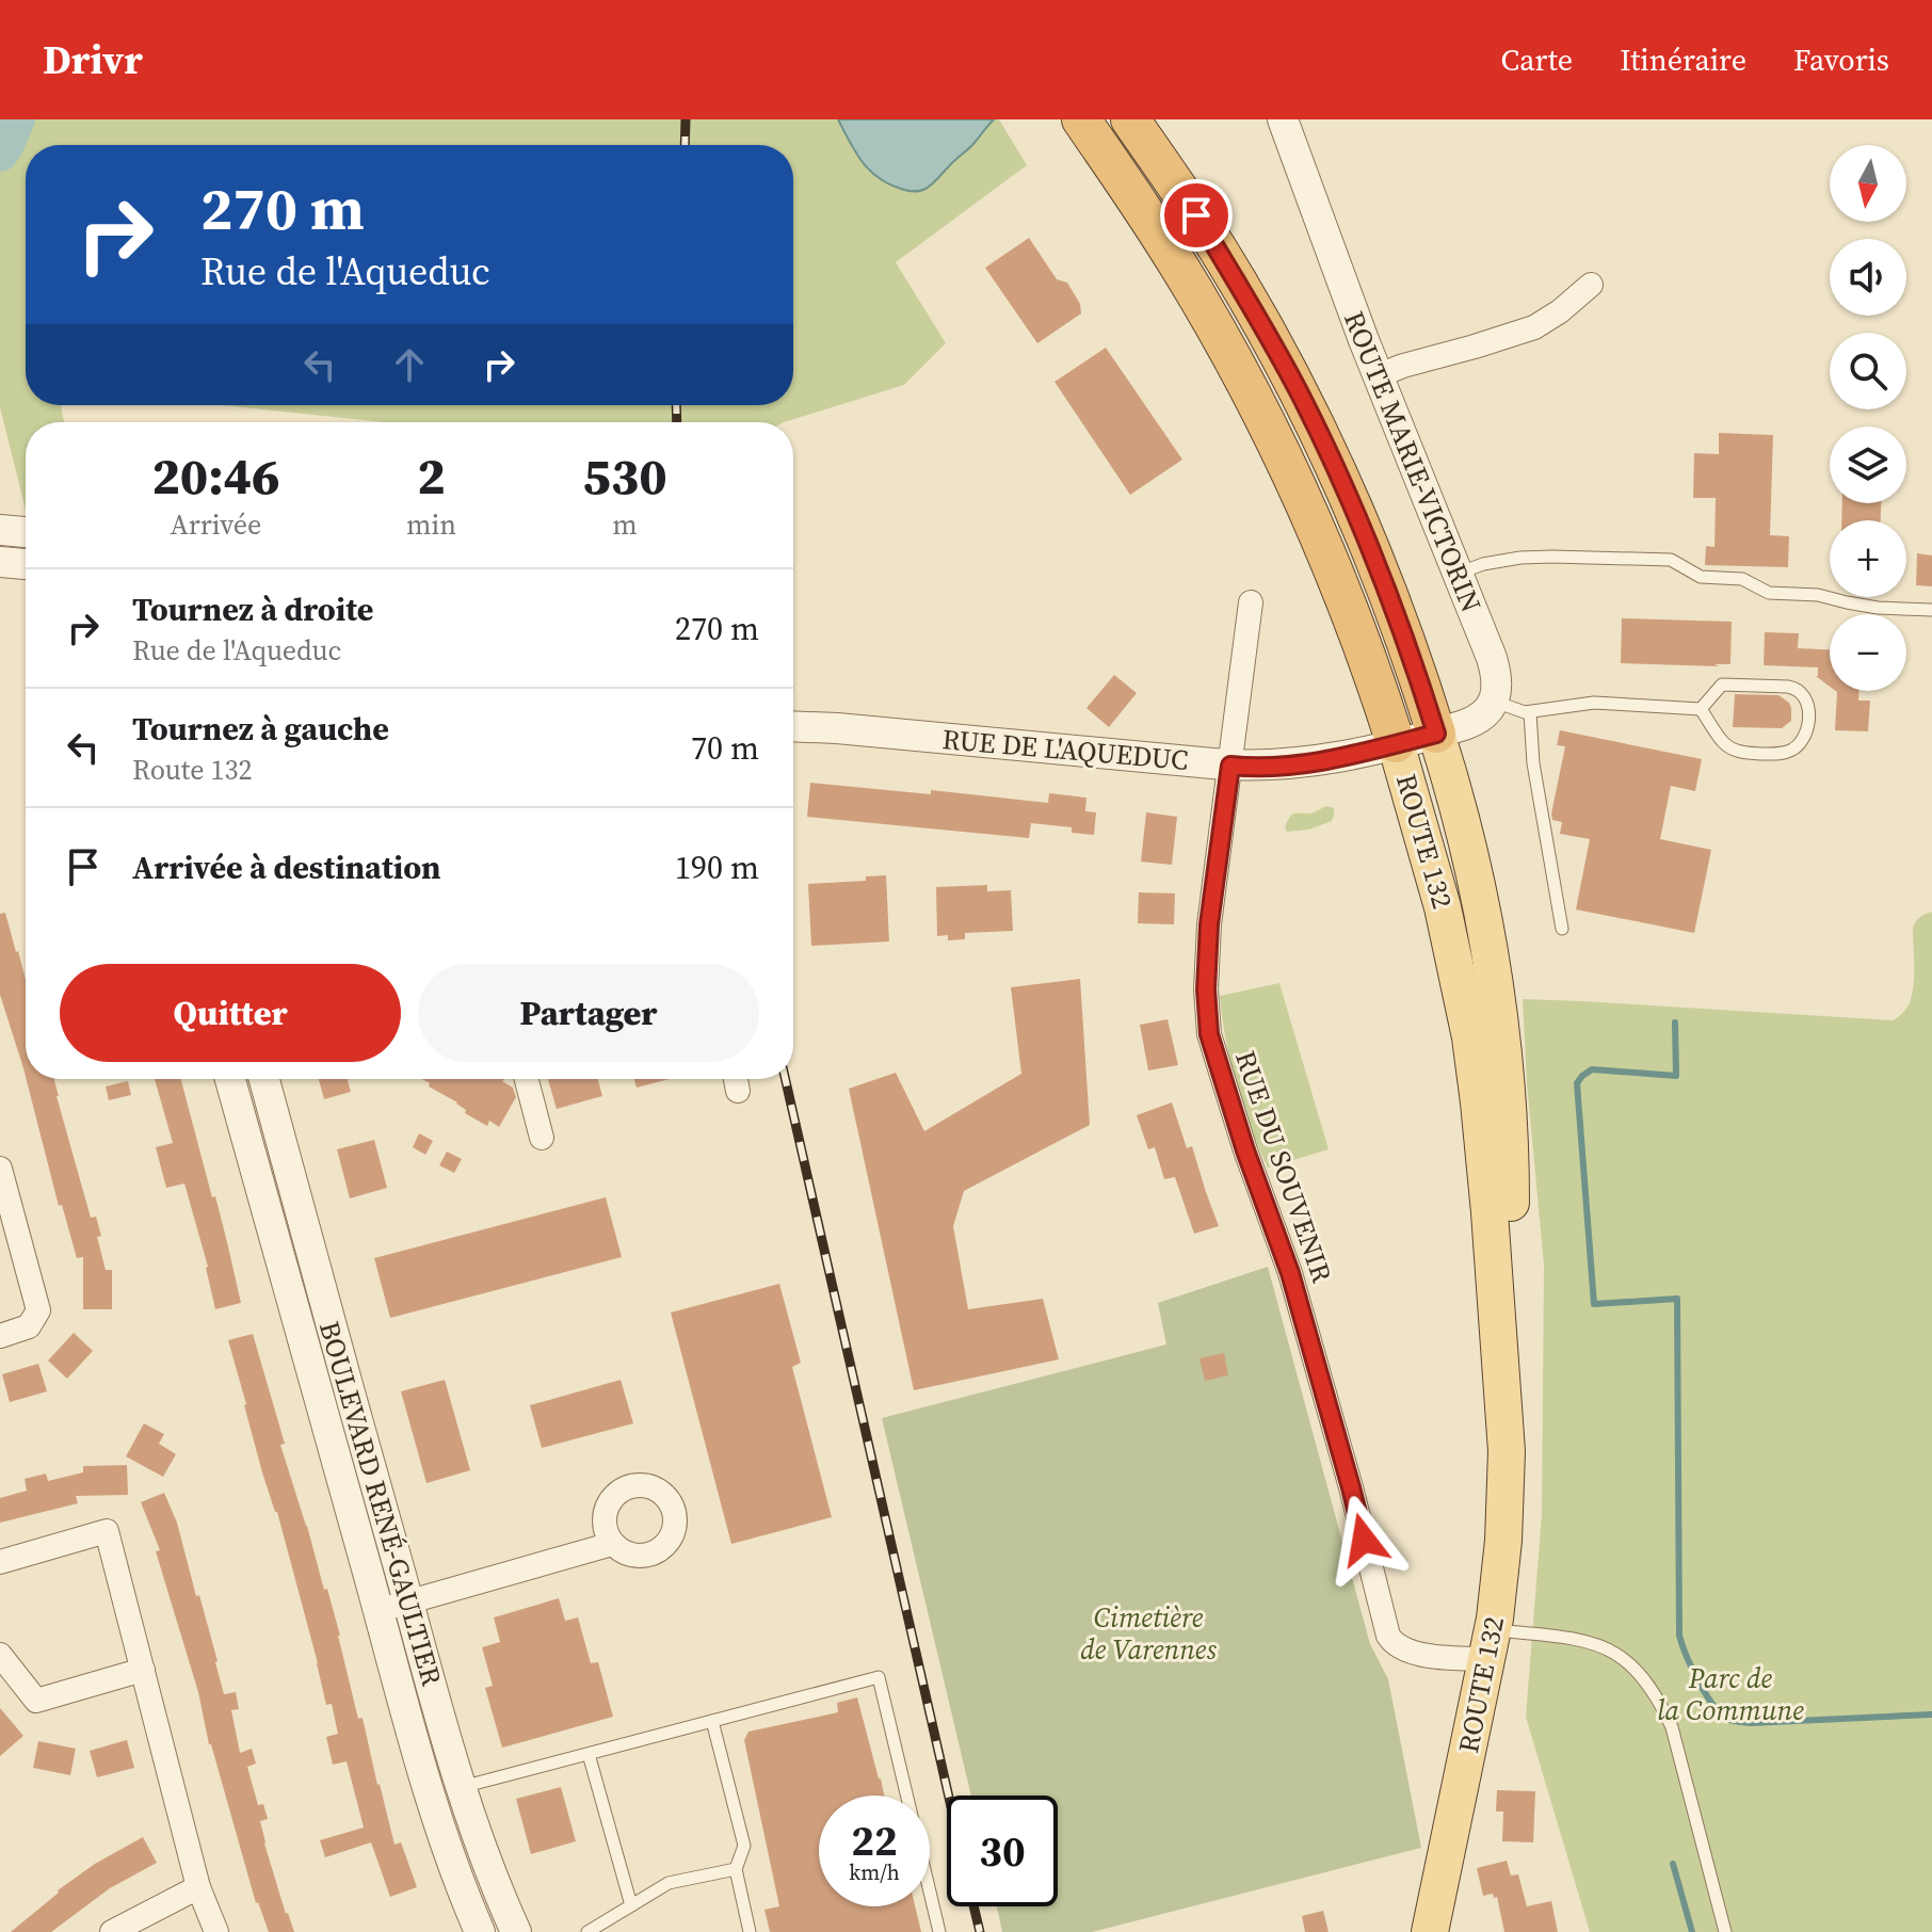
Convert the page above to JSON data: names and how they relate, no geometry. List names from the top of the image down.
{
  "streets": {
    "highway": ["ROUTE 132"],
    "street": [
      "ROUTE MARIE-VICTORIN",
      "RUE DE L'AQUEDUC",
      "RUE DU SOUVENIR",
      "BOULEVARD RENÉ-GAULTIER"
    ]
  },
  "crossings": [
    ["RUE DE L'AQUEDUC", "ROUTE 132"],
    ["RUE DE L'AQUEDUC", "RUE DU SOUVENIR"],
    ["ROUTE 132", "RUE DU SOUVENIR"]
  ],
  "parks": ["Cimetière de Varennes", "Parc de la Commune"],
  "north": "bottom",
  "page": {
    "header": "Drivr",
    "nav": ["Carte", "Itinéraire", "Favoris"],
    "map_buttons": ["+", "−"],
    "turn": ["270 m", "Rue de l'Aqueduc"],
    "eta": [
      "20:46",
      "Arrivée",
      "2",
      "min",
      "530",
      "m"
    ],
    "list": [
      {
        "name": "Tournez à droite",
        "note": "Rue de l'Aqueduc",
        "value": "270 m"
      },
      {
        "name": "Tournez à gauche",
        "note": "Route 132",
        "value": "70 m"
      },
      {
        "name": "Arrivée à destination",
        "value": "190 m"
      }
    ],
    "buttons": ["Quitter", "Partager"],
    "speed": "22 km/h",
    "limit": "30"
  }
}
